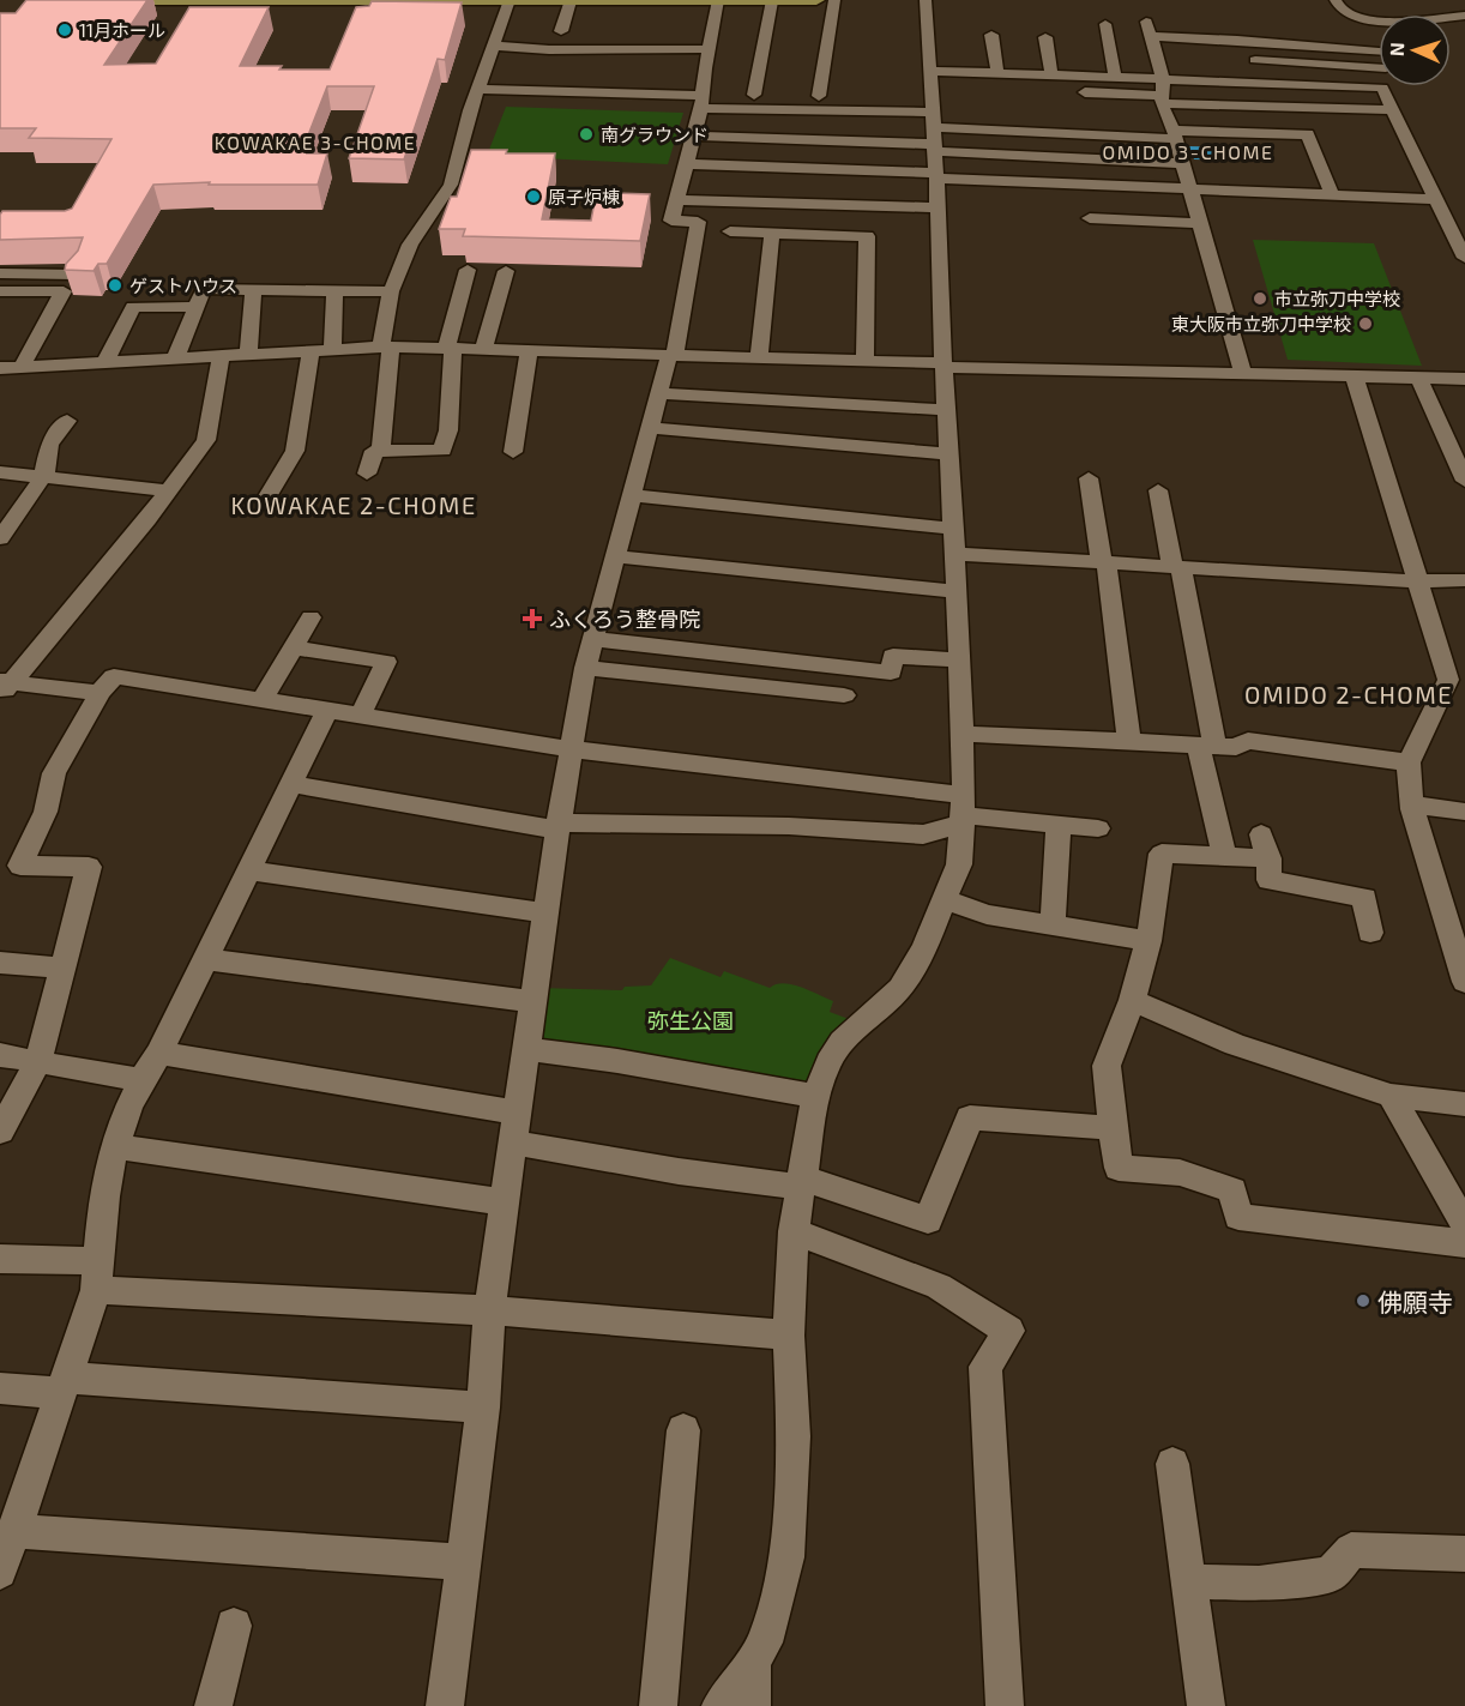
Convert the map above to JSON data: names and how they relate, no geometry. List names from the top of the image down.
{
  "districts": [
    "KOWAKAE 3-CHOME",
    "OMIDO 3-CHOME",
    "KOWAKAE 2-CHOME",
    "OMIDO 2-CHOME"
  ],
  "parks": ["弥生公園"],
  "places": {
    "other": [
      "11月ホール",
      "南グラウンド",
      "原子炉棟",
      "ゲストハウス",
      "市立弥刀中学校",
      "東大阪市立弥刀中学校",
      "佛願寺"
    ],
    "health": ["ふくろう整骨院"]
  },
  "north": "left"
}
